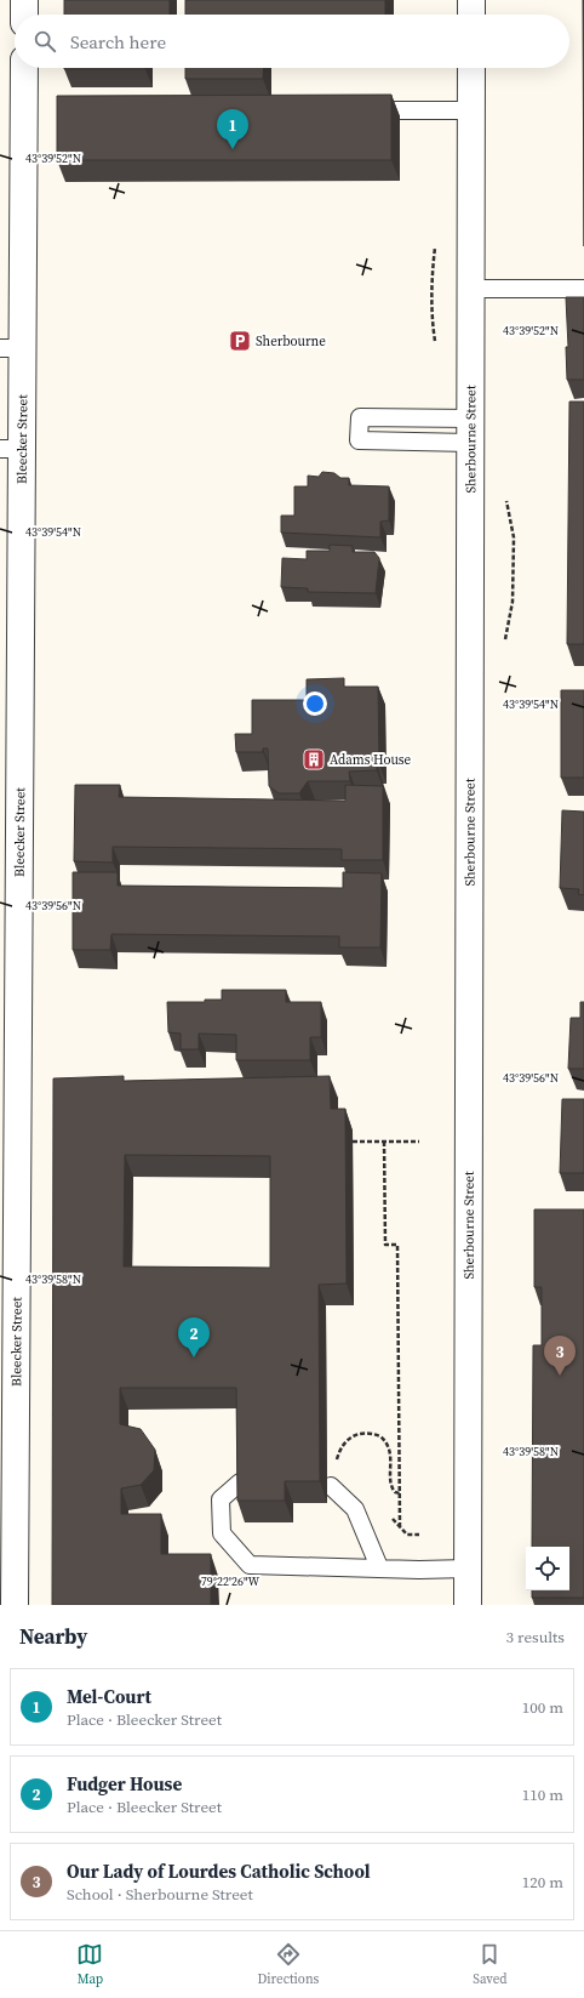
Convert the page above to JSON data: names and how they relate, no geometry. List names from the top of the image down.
{
  "streets": {
    "street": ["Bleecker Street", "Sherbourne Street"]
  },
  "places": {
    "parking": ["Sherbourne"],
    "building": ["Adams House"]
  },
  "page": {
    "search": "Search here",
    "pins": ["1", "2", "3"],
    "heading": ["Nearby", "3 results"],
    "list": [
      {
        "mark": "1",
        "name": "Mel-Court",
        "note": "Place · Bleecker Street",
        "value": "100 m"
      },
      {
        "mark": "2",
        "name": "Fudger House",
        "note": "Place · Bleecker Street",
        "value": "110 m"
      },
      {
        "mark": "3",
        "name": "Our Lady of Lourdes Catholic School",
        "note": "School · Sherbourne Street",
        "value": "120 m"
      }
    ],
    "nav": ["Map", "Directions", "Saved"]
  },
  "coordinates": [
    "43°39'52\"N",
    "43°39'54\"N",
    "43°39'56\"N",
    "43°39'58\"N",
    "79°22'26\"W"
  ]
}
